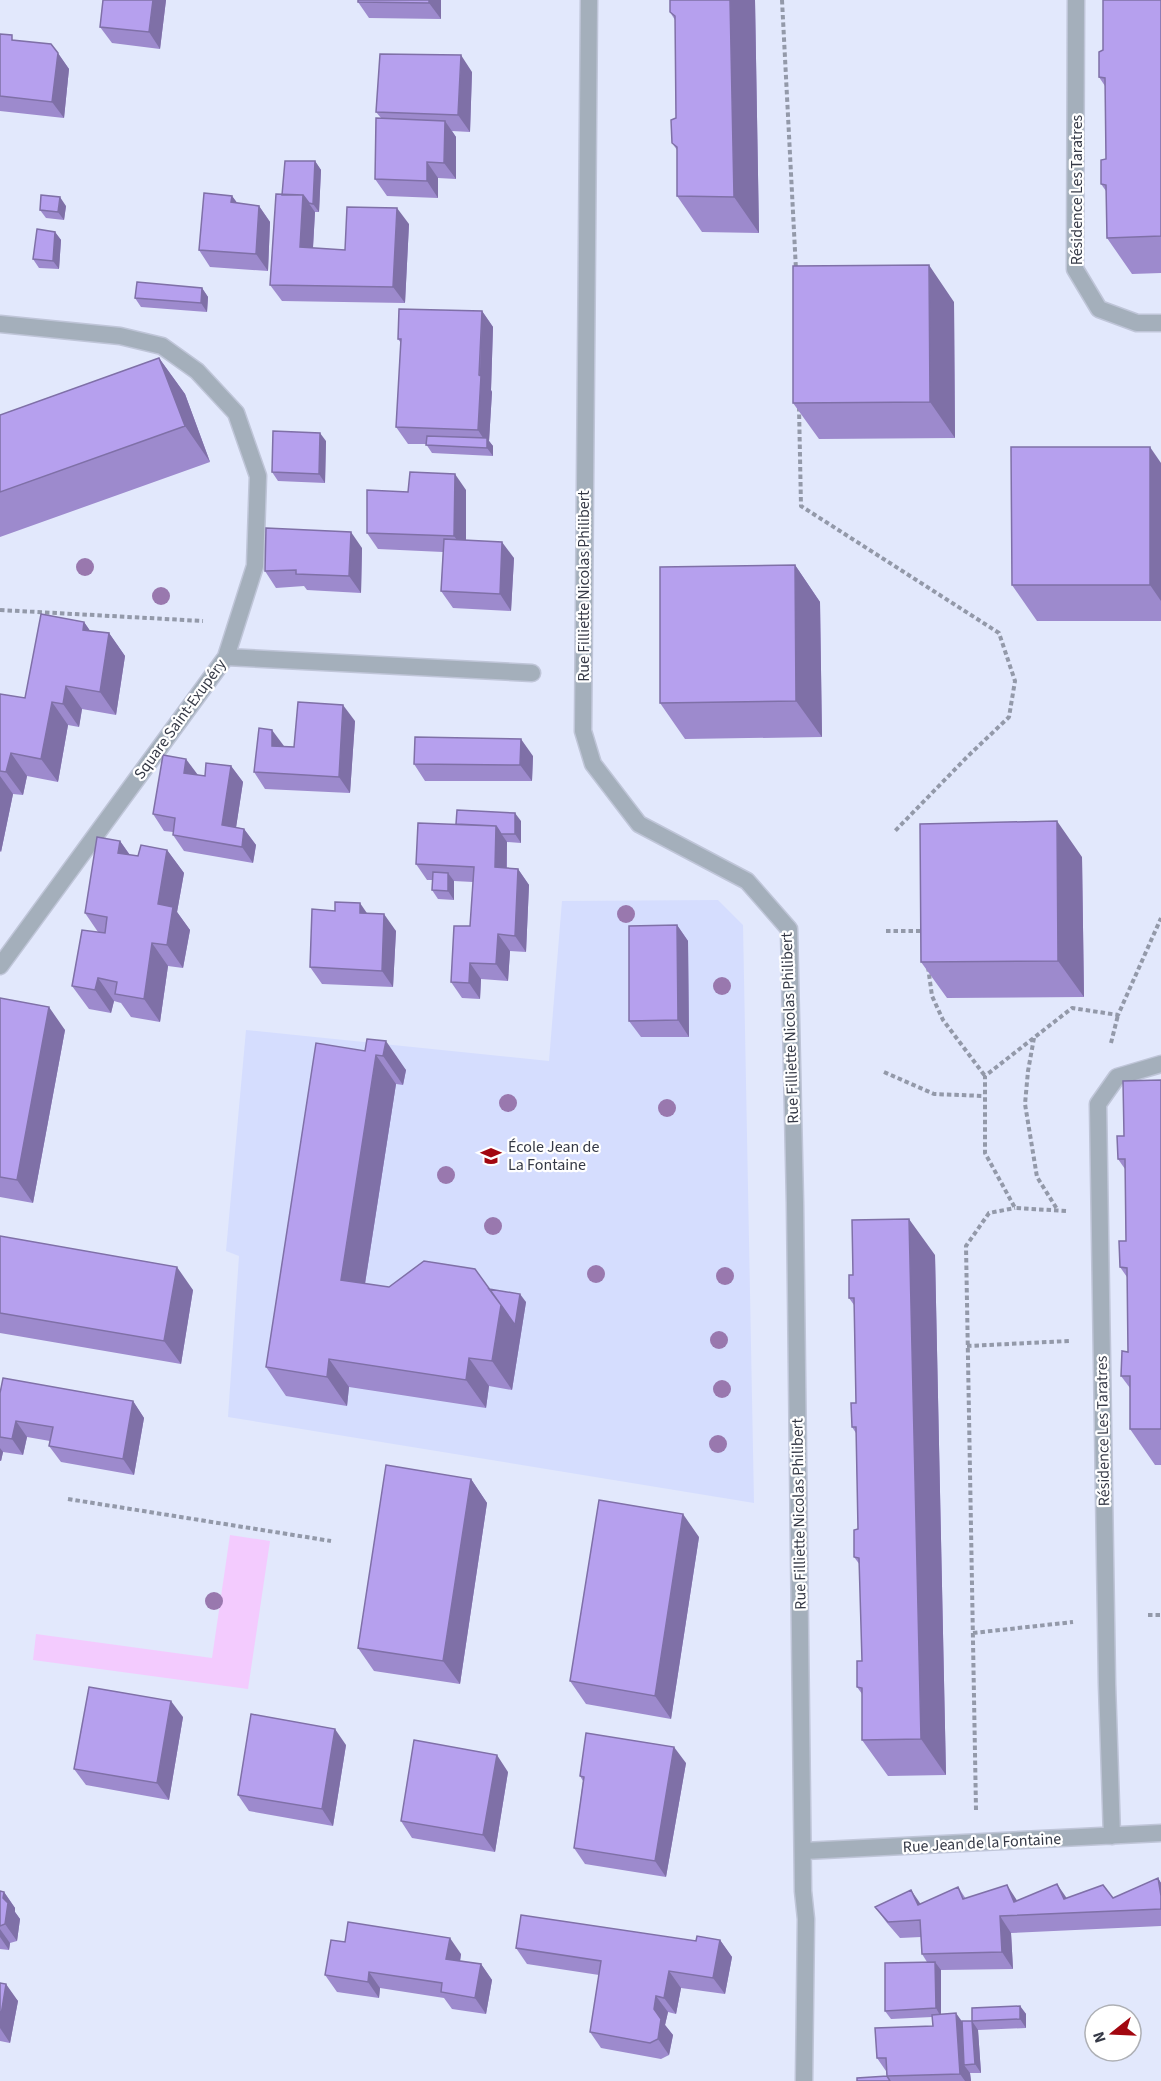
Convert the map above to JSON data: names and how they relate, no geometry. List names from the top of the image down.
{
  "streets": {
    "street": [
      "Résidence Les Taratres",
      "Rue Filliette Nicolas Philibert",
      "Square Saint-Exupéry",
      "Rue Jean de la Fontaine"
    ]
  },
  "crossings": [
    ["Résidence Les Taratres", "Rue Jean de la Fontaine"],
    ["Rue Filliette Nicolas Philibert", "Rue Jean de la Fontaine"]
  ],
  "places": {
    "school or university": ["École Jean de La Fontaine"]
  },
  "north": "left"
}
